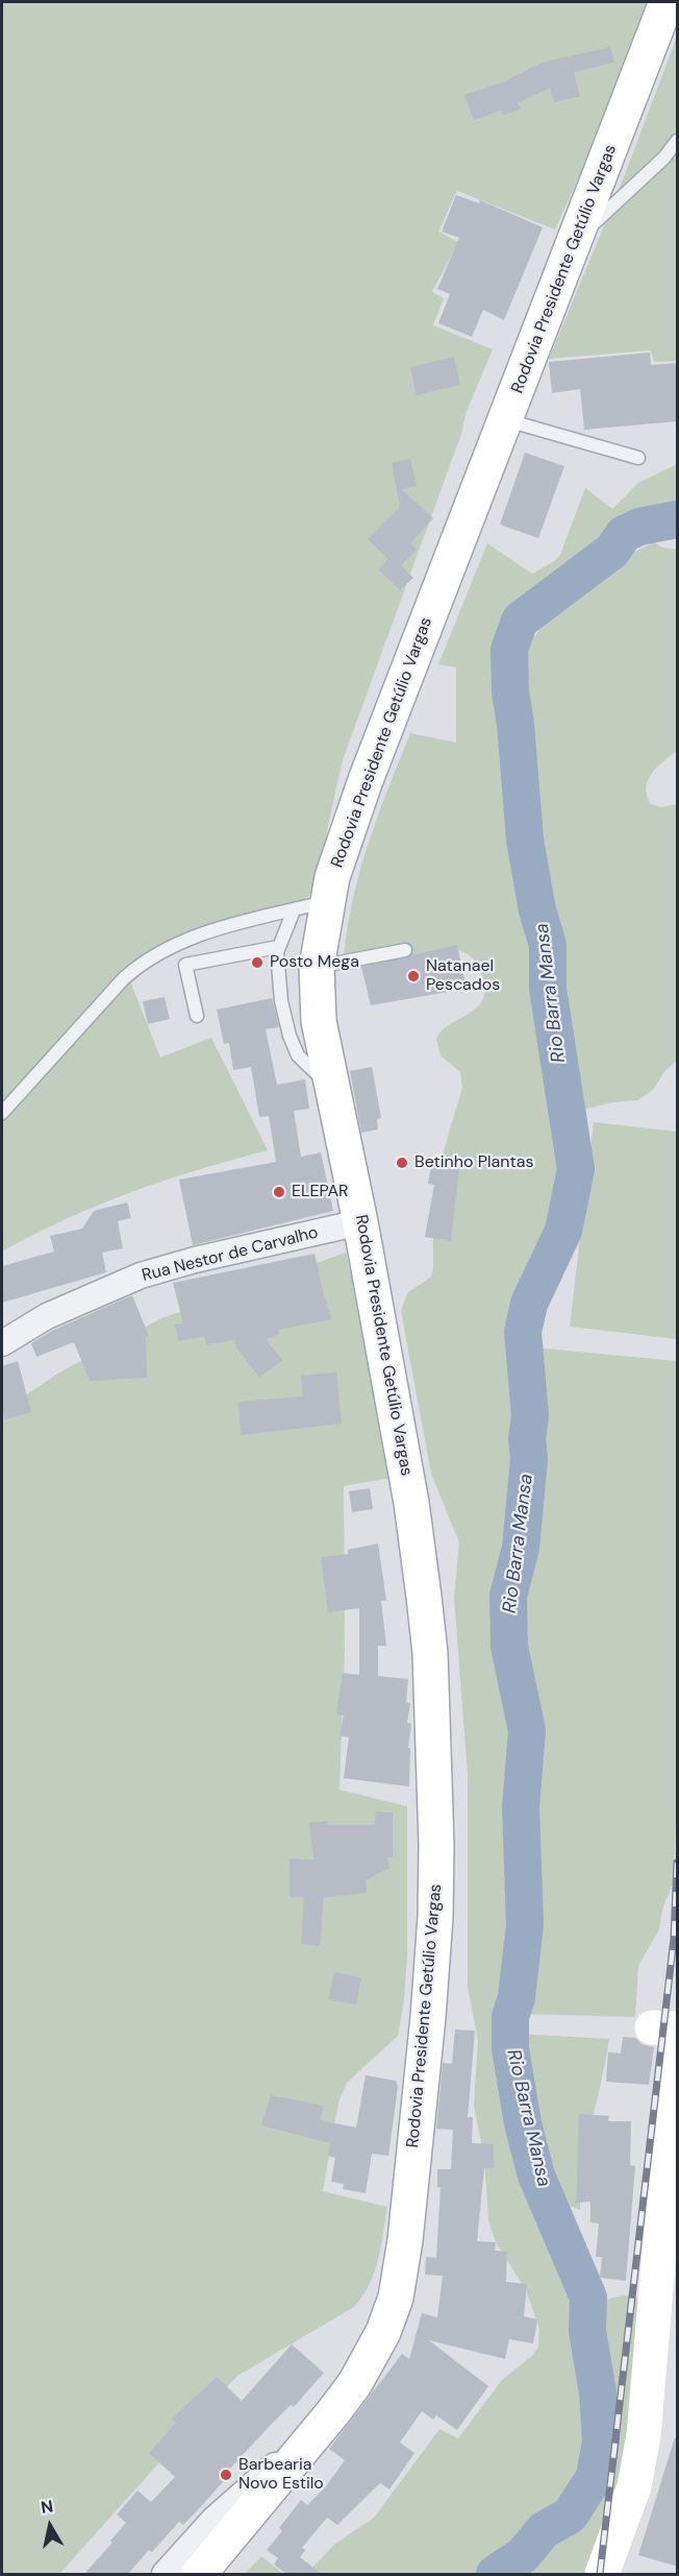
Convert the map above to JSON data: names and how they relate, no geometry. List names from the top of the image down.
{
  "streets": {
    "main road": ["Rodovia Presidente Getúlio Vargas"],
    "street": ["Rua Nestor de Carvalho"]
  },
  "crossings": [
    ["Rodovia Presidente Getúlio Vargas", "Rua Nestor de Carvalho"]
  ],
  "water": ["Rio Barra Mansa"],
  "places": [
    "Posto Mega",
    "Natanael Pescados",
    "Betinho Plantas",
    "ELEPAR",
    "Barbearia Novo Estilo"
  ],
  "north": "top"
}
